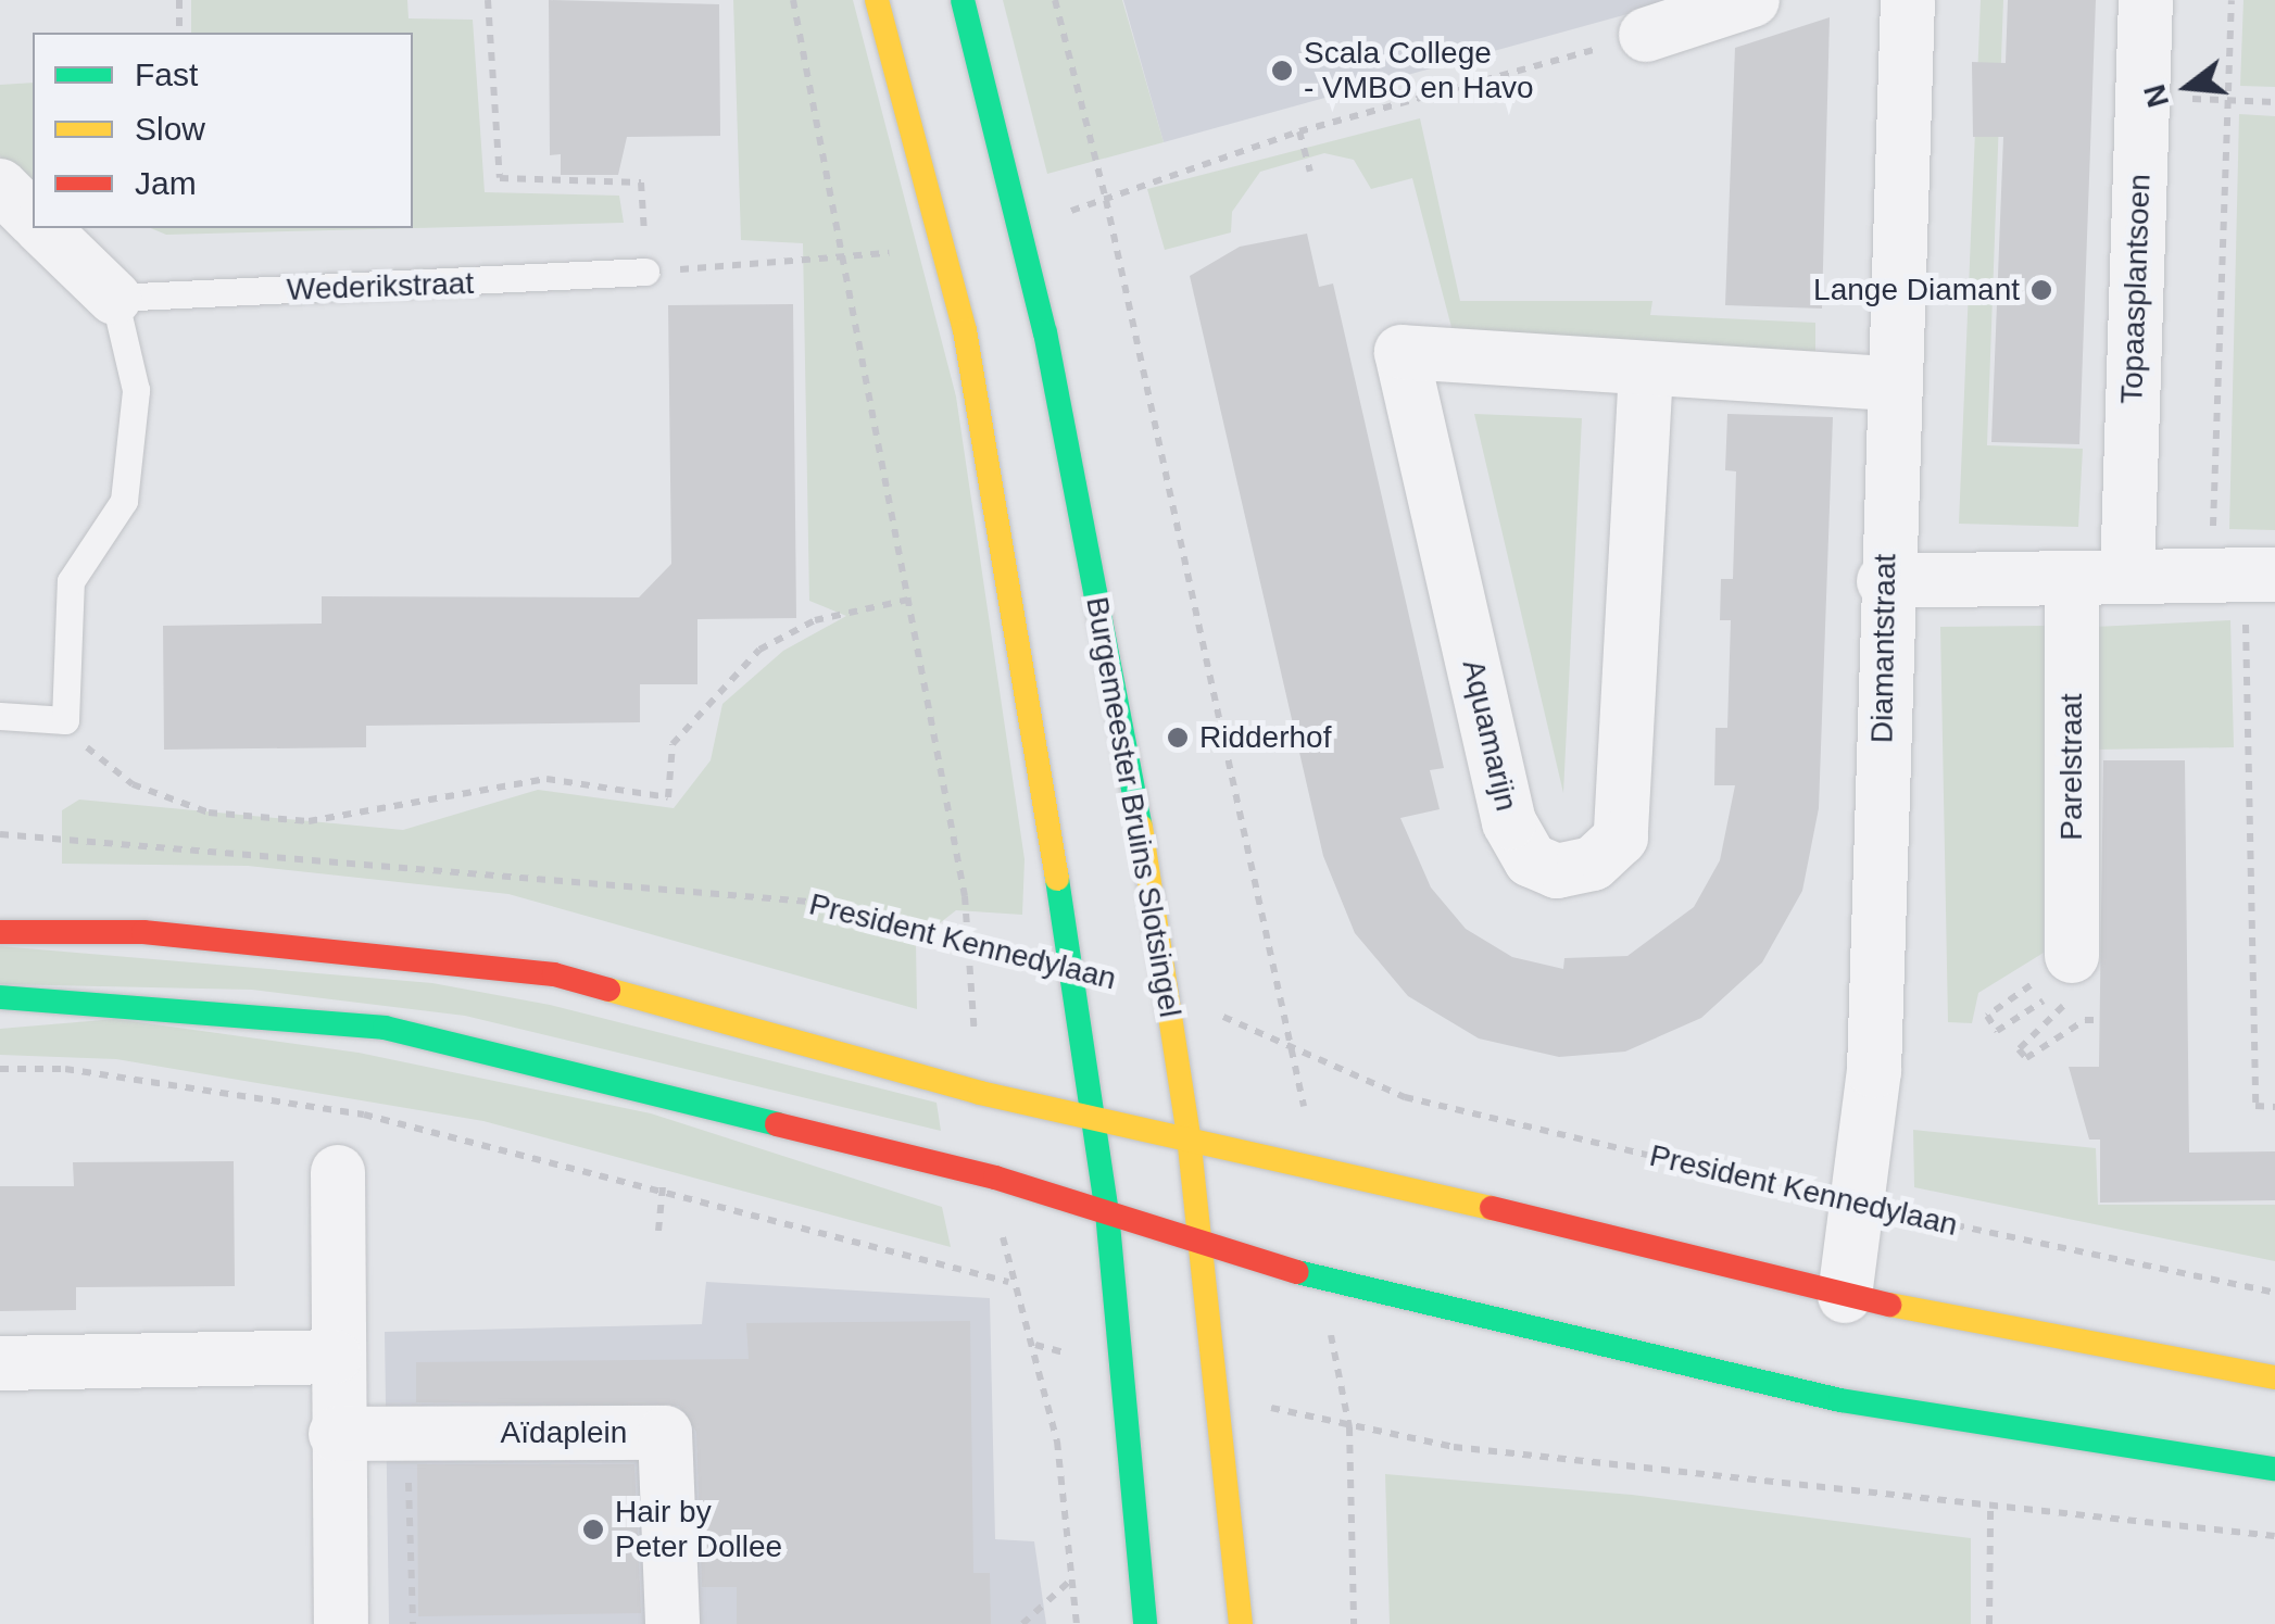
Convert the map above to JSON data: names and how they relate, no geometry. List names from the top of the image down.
{
  "streets": {
    "street": [
      "Topaasplantsoen",
      "Diamantstraat",
      "Aquamarijn",
      "Parelstraat",
      "Burgemeester Bruins Slotsingel",
      "Aïdaplein"
    ],
    "lane": ["Wederikstraat"],
    "path": ["President Kennedylaan"]
  },
  "crossings": [
    ["Diamantstraat", "Aquamarijn"],
    ["Diamantstraat", "President Kennedylaan"],
    ["Burgemeester Bruins Slotsingel", "President Kennedylaan"]
  ],
  "places": [
    "Scala College - VMBO en Havo",
    "Lange Diamant",
    "Ridderhof",
    "Hair by Peter Dollee"
  ],
  "legend": ["Fast", "Slow", "Jam"],
  "north": "left"
}
